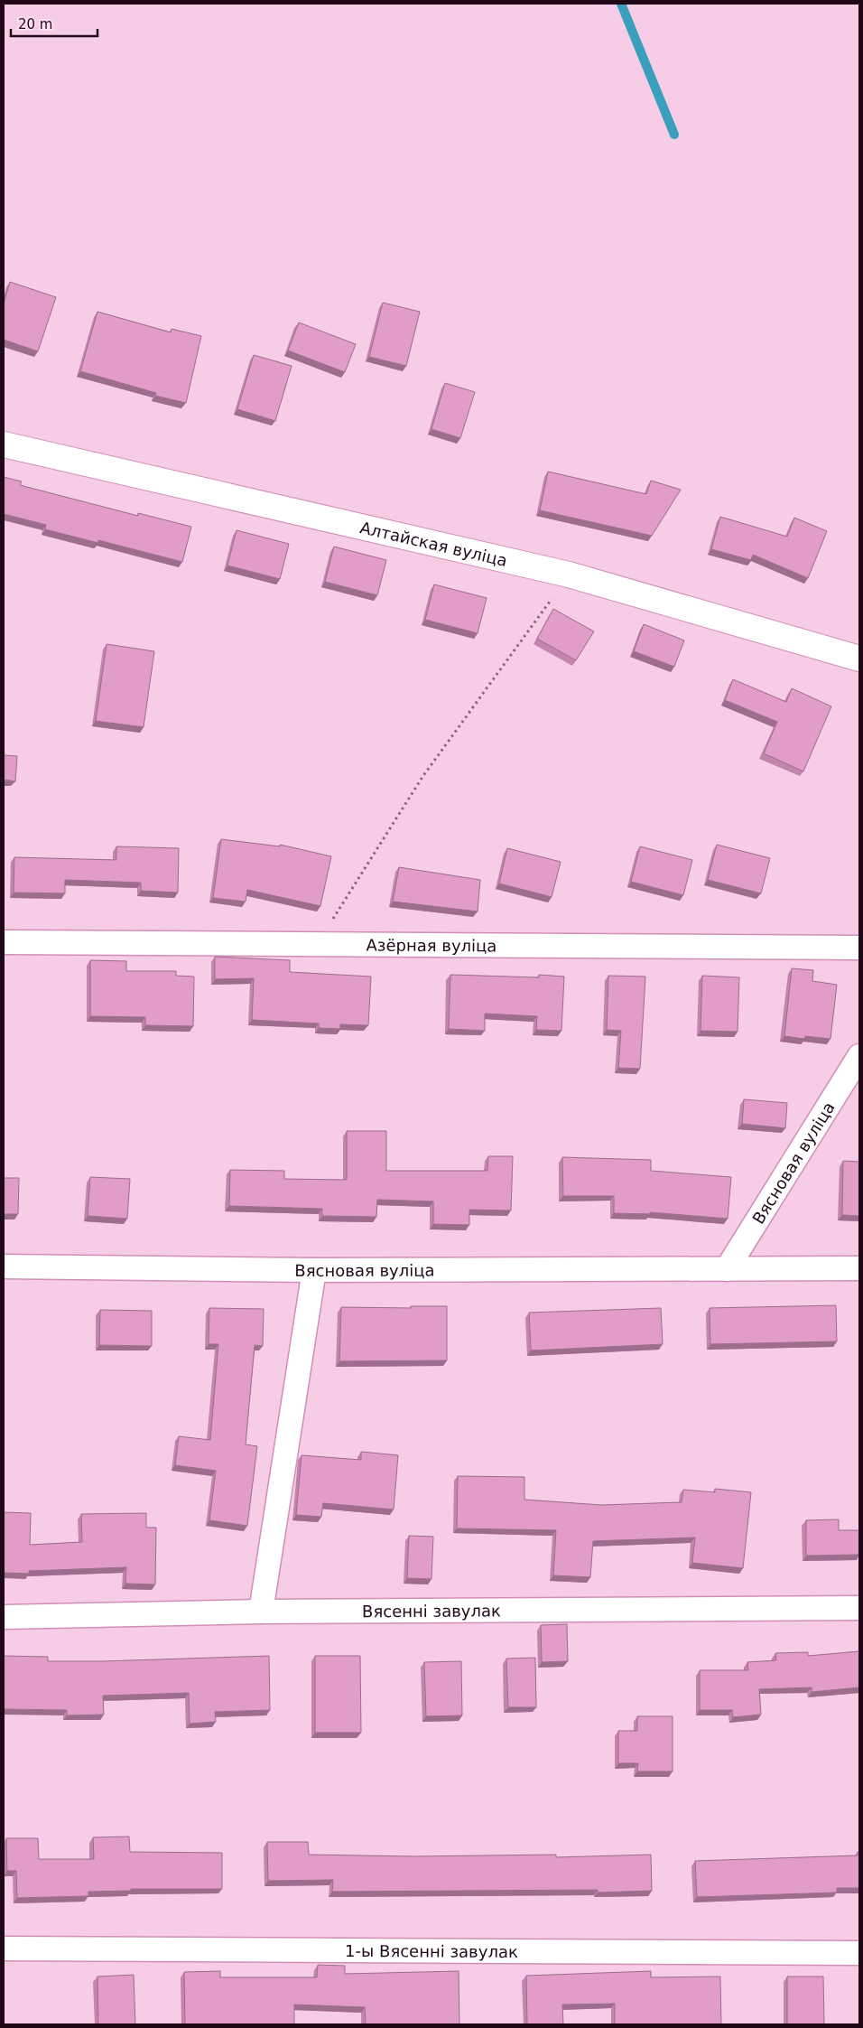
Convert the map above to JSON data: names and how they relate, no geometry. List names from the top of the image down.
{
  "streets": {
    "main road": ["Алтайская вуліца"],
    "street": [
      "Азёрная вуліца",
      "Вясновая вуліца",
      "Вясенні завулак",
      "1-ы Вясенні завулак"
    ]
  },
  "scale_bar": "20 m"
}
